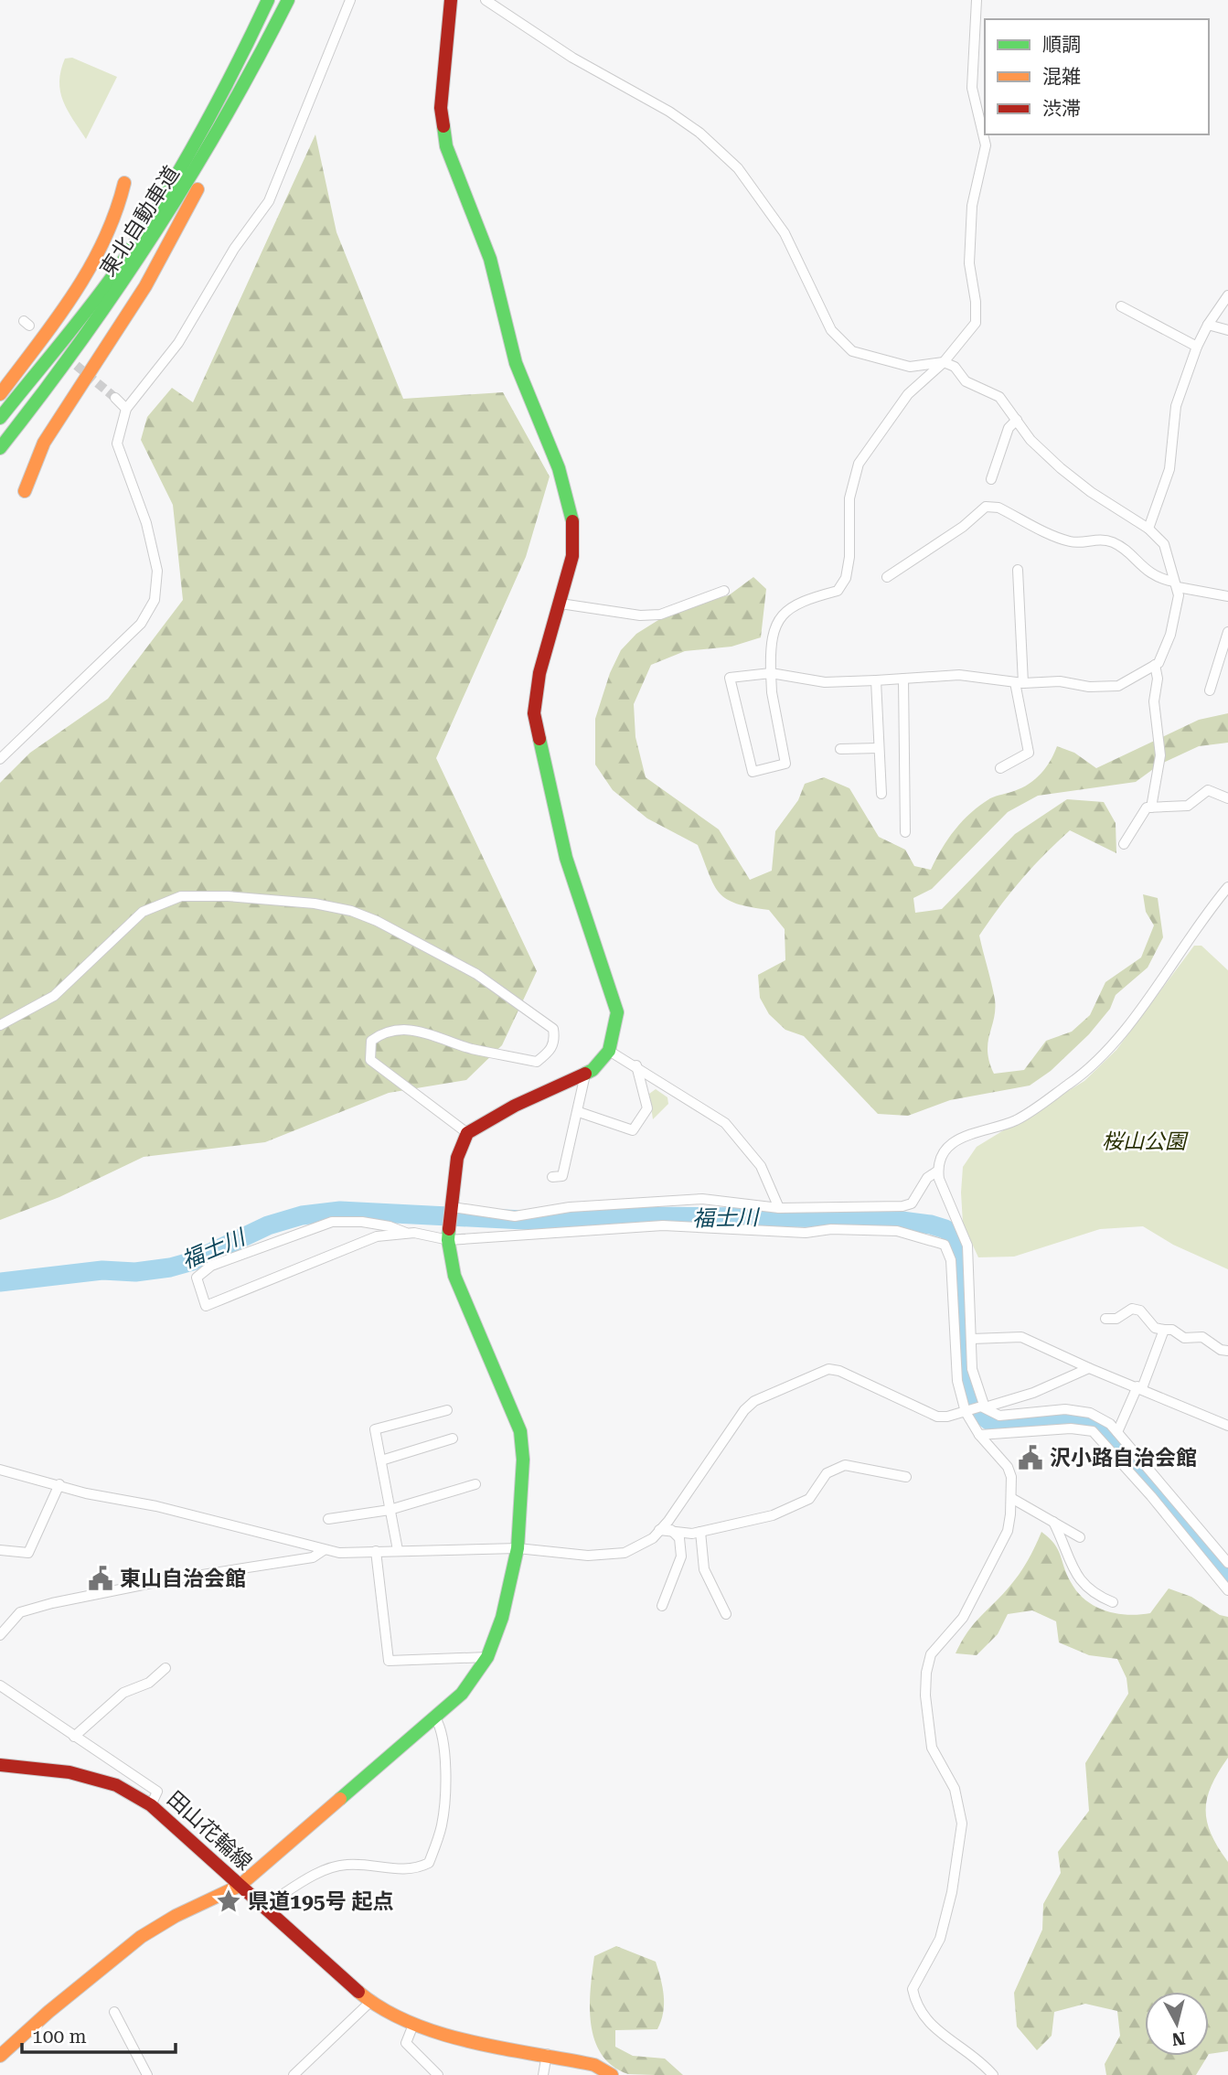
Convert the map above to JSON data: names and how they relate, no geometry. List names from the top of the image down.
{
  "streets": {
    "main road": ["東北自動車道", "田山花輪線"]
  },
  "water": ["福士川"],
  "parks": ["桜山公園"],
  "places": {
    "public building": ["沢小路自治会館", "東山自治会館"],
    "place": ["県道195号 起点"]
  },
  "legend": ["順調", "混雑", "渋滞"],
  "scale_bar": "100 m",
  "north": "bottom"
}
